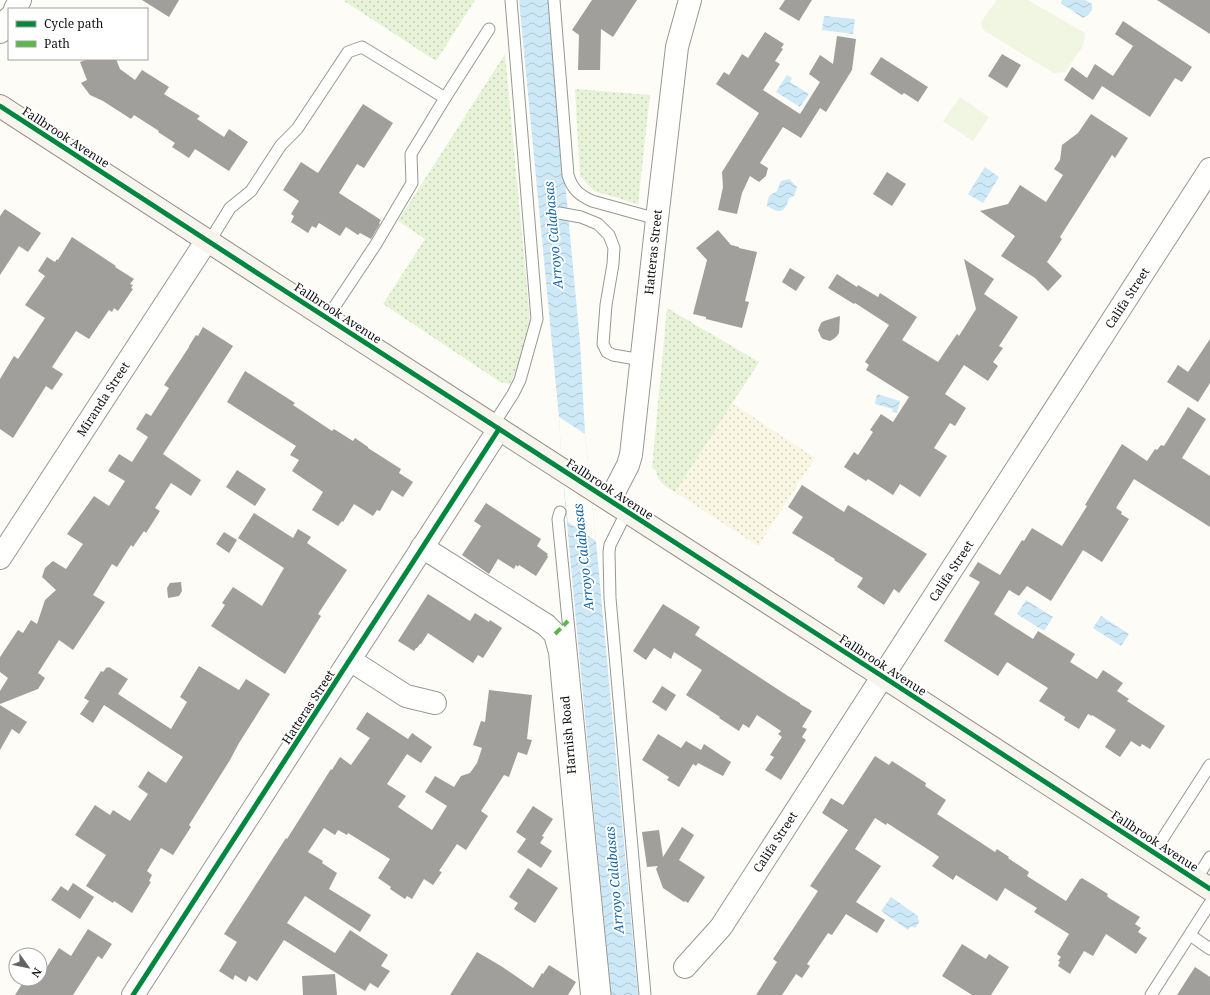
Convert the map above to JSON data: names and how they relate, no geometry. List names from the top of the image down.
{
  "streets": {
    "main road": ["Fallbrook Avenue"],
    "street": [
      "Hatteras Street",
      "Califa Street",
      "Miranda Street",
      "Harnish Road"
    ]
  },
  "crossings": [
    ["Fallbrook Avenue", "Hatteras Street"],
    ["Fallbrook Avenue", "Califa Street"],
    ["Fallbrook Avenue", "Miranda Street"],
    ["Hatteras Street", "Harnish Road"]
  ],
  "water": ["Arroyo Calabasas"],
  "legend": ["Cycle path", "Path"],
  "north": "bottom right"
}
